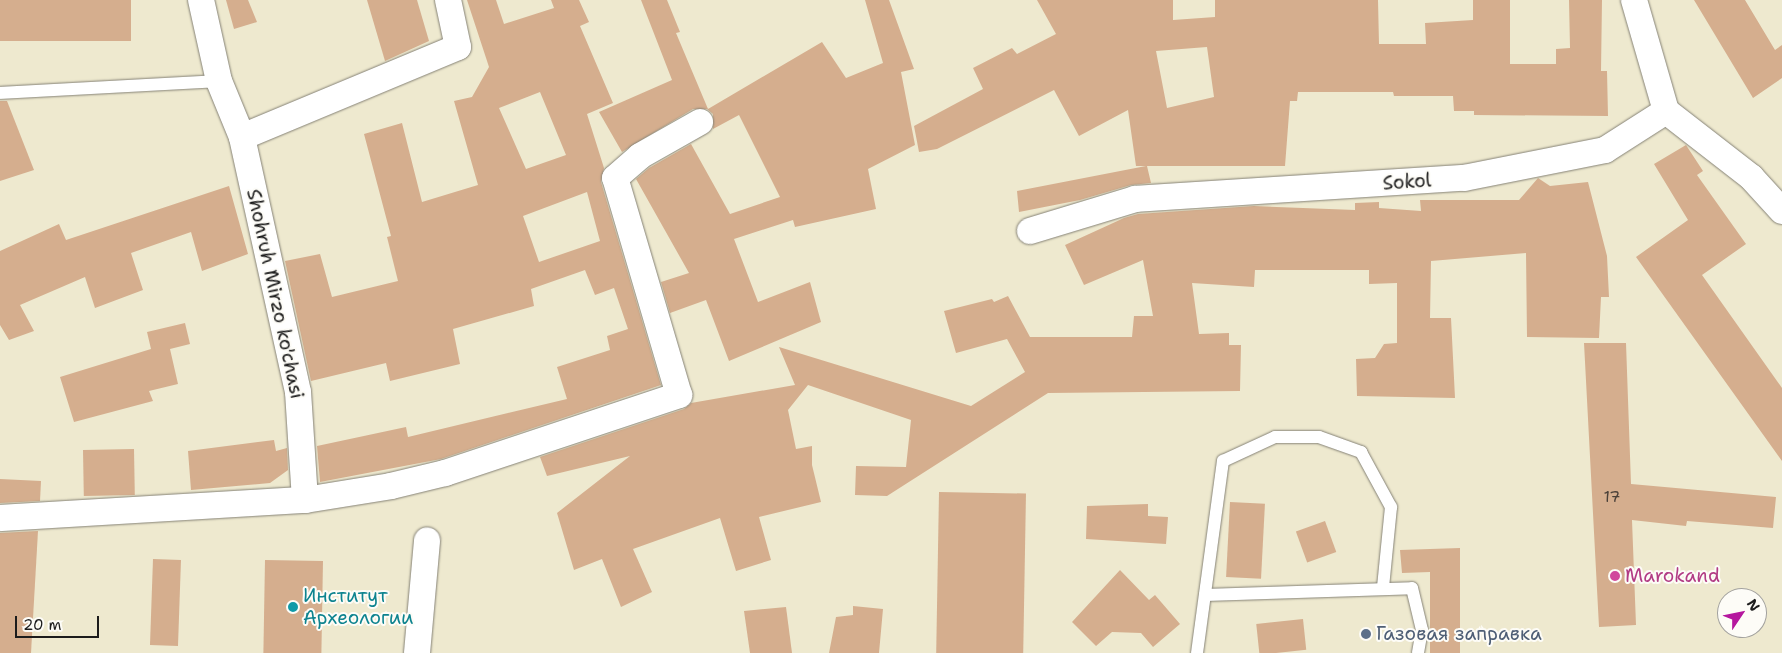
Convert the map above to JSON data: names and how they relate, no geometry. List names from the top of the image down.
{
  "streets": {
    "street": ["Sokol", "Shohruh Mirzo ko'chasi"]
  },
  "places": ["Marokand", "Институт Археологии", "Газовая заправка"],
  "house_numbers": ["17"],
  "scale_bar": "20 m",
  "north": "top right"
}
